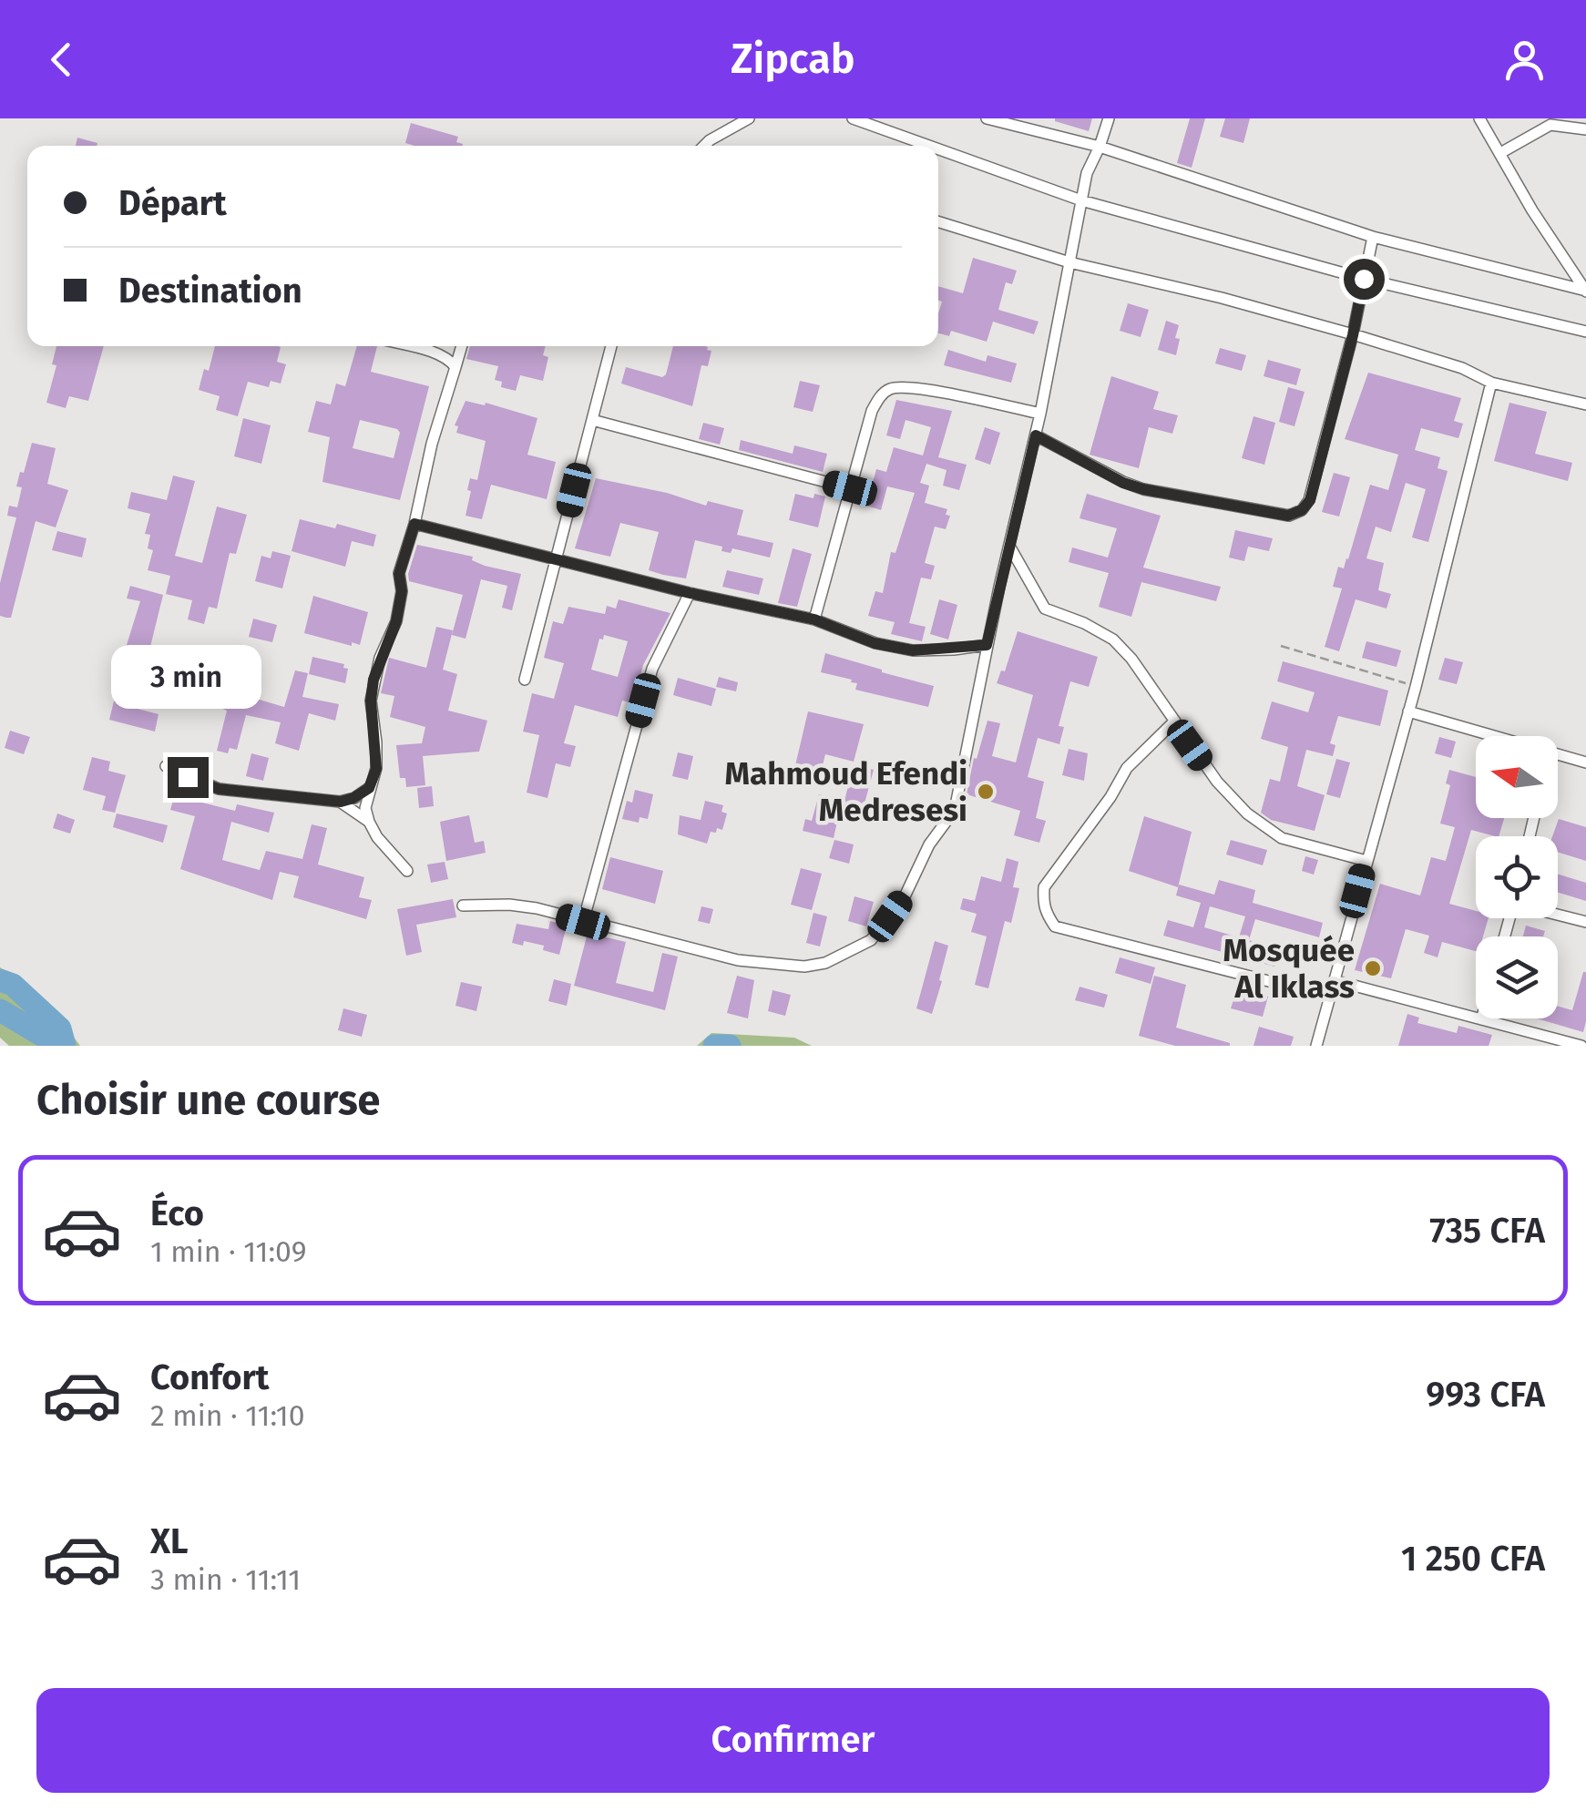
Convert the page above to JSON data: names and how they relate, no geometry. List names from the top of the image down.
{
  "places": ["Mahmoud Efendi Medresesi", "Mosquée Al Iklass"],
  "north": "left",
  "page": {
    "header": "Zipcab",
    "banner": ["Départ", "Destination"],
    "bubble": "3 min",
    "heading": "Choisir une course",
    "list": [
      {
        "name": "Éco",
        "note": "1 min · 11:09",
        "value": "735 CFA"
      },
      {
        "name": "Confort",
        "note": "2 min · 11:10",
        "value": "993 CFA"
      },
      {
        "name": "XL",
        "note": "3 min · 11:11",
        "value": "1 250 CFA"
      }
    ],
    "buttons": "Confirmer"
  }
}
